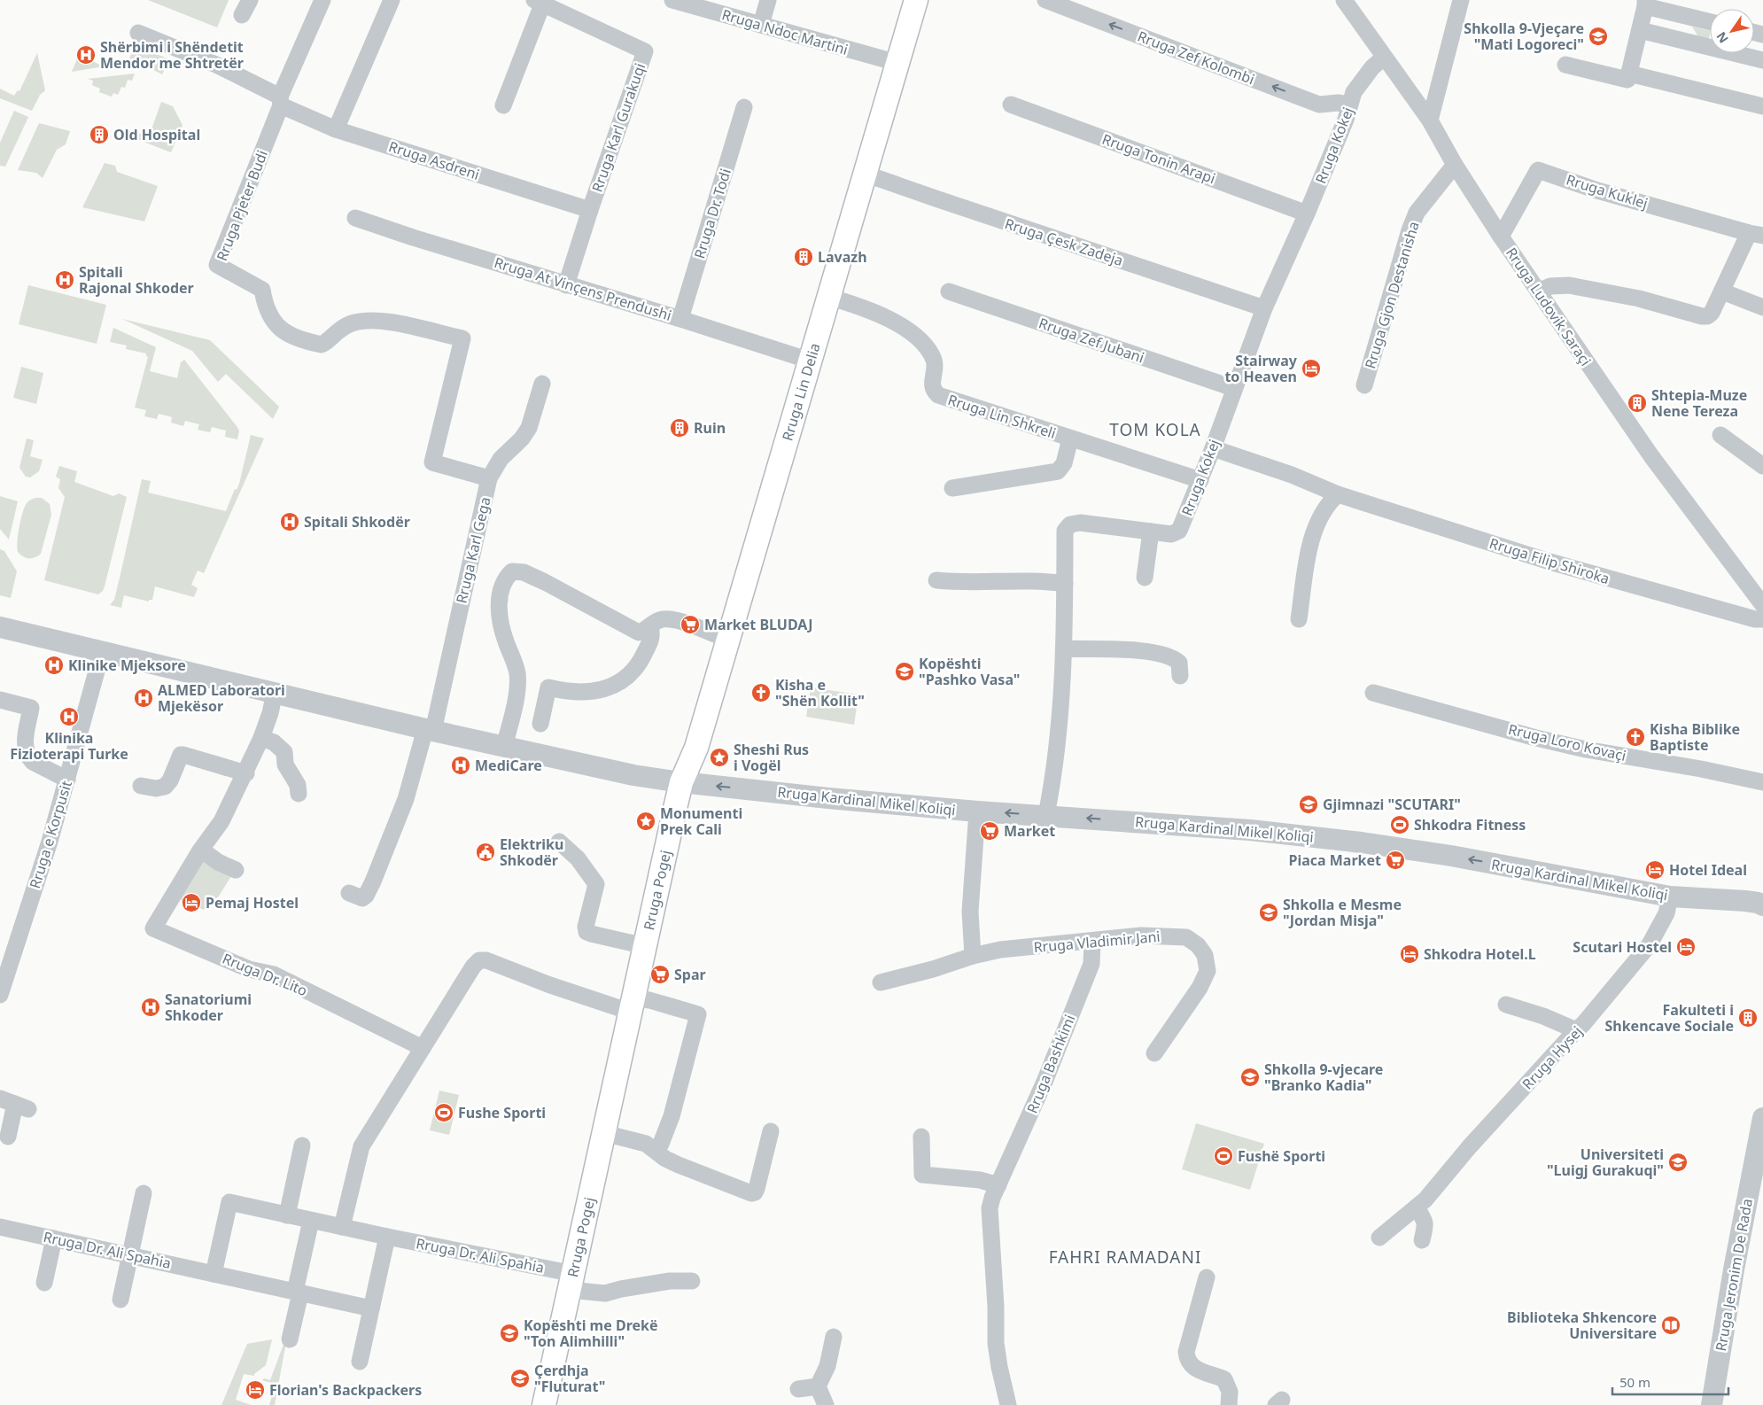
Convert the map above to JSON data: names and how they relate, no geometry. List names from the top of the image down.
{
  "streets": {
    "main road": ["Rruga Lin Delia", "Rruga Pogej"],
    "street": [
      "Rruga Ndoc Martini",
      "Rruga Zef Kolombi",
      "Rruga Karl Gurakuqi",
      "Rruga Kokej",
      "Rruga Tonin Arapi",
      "Rruga Asdreni",
      "Rruga Kuklej",
      "Rruga Pjeter Budi",
      "Rruga Dr. Todi",
      "Rruga Çesk Zadeja",
      "Rruga At Vinçens Prendushi",
      "Rruga Gjon Destanisha",
      "Rruga Ludovik Saraçi",
      "Rruga Zef Jubani",
      "Rruga Lin Shkreli",
      "Rruga Karl Gega",
      "Rruga Filip Shiroka",
      "Rruga Loro Kovaçi",
      "Rruga Kardinal Mikel Koliqi",
      "Rruga e Korpusit",
      "Rruga Vladimir Jani",
      "Rruga Dr. Lito",
      "Rruga Hysej",
      "Rruga Bashkimi",
      "Rruga Dr. Ali Spahia",
      "Rruga Jeronim De Rada"
    ]
  },
  "crossings": [
    ["Rruga Ndoc Martini", "Rruga Lin Delia"],
    ["Rruga Zef Kolombi", "Rruga Kokej"],
    ["Rruga Karl Gurakuqi", "Rruga Asdreni"],
    ["Rruga Karl Gurakuqi", "Rruga At Vinçens Prendushi"],
    ["Rruga Kokej", "Rruga Tonin Arapi"],
    ["Rruga Kokej", "Rruga Çesk Zadeja"],
    ["Rruga Kokej", "Rruga Ludovik Saraçi"],
    ["Rruga Kokej", "Rruga Zef Jubani"],
    ["Rruga Kokej", "Rruga Lin Shkreli"],
    ["Rruga Kokej", "Rruga Filip Shiroka"],
    ["Rruga Kokej", "Rruga Kardinal Mikel Koliqi"],
    ["Rruga Asdreni", "Rruga Pjeter Budi"],
    ["Rruga Kuklej", "Rruga Ludovik Saraçi"],
    ["Rruga Pjeter Budi", "Rruga Karl Gega"],
    ["Rruga Dr. Todi", "Rruga At Vinçens Prendushi"],
    ["Rruga Çesk Zadeja", "Rruga Lin Delia"],
    ["Rruga At Vinçens Prendushi", "Rruga Lin Delia"],
    ["Rruga Gjon Destanisha", "Rruga Ludovik Saraçi"],
    ["Rruga Lin Delia", "Rruga Lin Shkreli"],
    ["Rruga Lin Delia", "Rruga Kardinal Mikel Koliqi"],
    ["Rruga Lin Delia", "Rruga Pogej"],
    ["Rruga Karl Gega", "Rruga Kardinal Mikel Koliqi"],
    ["Rruga Kardinal Mikel Koliqi", "Rruga e Korpusit"],
    ["Rruga Kardinal Mikel Koliqi", "Rruga Pogej"],
    ["Rruga Kardinal Mikel Koliqi", "Rruga Dr. Lito"],
    ["Rruga Kardinal Mikel Koliqi", "Rruga Hysej"],
    ["Rruga Pogej", "Rruga Dr. Ali Spahia"],
    ["Rruga Vladimir Jani", "Rruga Bashkimi"]
  ],
  "one_way": ["Rruga Zef Kolombi", "Rruga Kardinal Mikel Koliqi"],
  "districts": ["TOM KOLA", "FAHRI RAMADANI"],
  "places": {
    "school or university": [
      "Shkolla 9-Vjeçare \"Mati Logoreci\"",
      "Kopështi \"Pashko Vasa\"",
      "Gjimnazi \"SCUTARI\"",
      "Shkolla e Mesme \"Jordan Misja\"",
      "Shkolla 9-vjecare \"Branko Kadia\"",
      "Universiteti \"Luigj Gurakuqi\"",
      "Kopështi me Drekë \"Ton Alimhilli\"",
      "Çerdhja \"Fluturat\""
    ],
    "hospital": [
      "Shërbimi i Shëndetit Mendor me Shtretër",
      "Spitali Rajonal Shkoder",
      "Spitali Shkodër",
      "Klinike Mjeksore",
      "ALMED Laboratori Mjekësor",
      "Klinika Fizioterapi Turke",
      "MediCare",
      "Sanatoriumi Shkoder"
    ],
    "building": [
      "Old Hospital",
      "Lavazh",
      "Shtepia-Muze Nene Tereza",
      "Ruin",
      "Fakulteti i Shkencave Sociale"
    ],
    "hotel": [
      "Stairway to Heaven",
      "Hotel Ideal",
      "Pemaj Hostel",
      "Scutari Hostel",
      "Shkodra Hotel.L",
      "Florian's Backpackers"
    ],
    "supermarket": [
      "Market BLUDAJ",
      "Market",
      "Piaca Market",
      "Spar"
    ],
    "church": ["Kisha e \"Shën Kollit\"", "Kisha Biblike Baptiste"],
    "place": ["Sheshi Rus i Vogël", "Monumenti Prek Cali"],
    "sports": ["Shkodra Fitness", "Fushe Sporti", "Fushë Sporti"],
    "public building": ["Elektriku Shkodër"],
    "library": ["Biblioteka Shkencore Universitare"]
  },
  "scale_bar": "50 m",
  "north": "bottom left"
}
